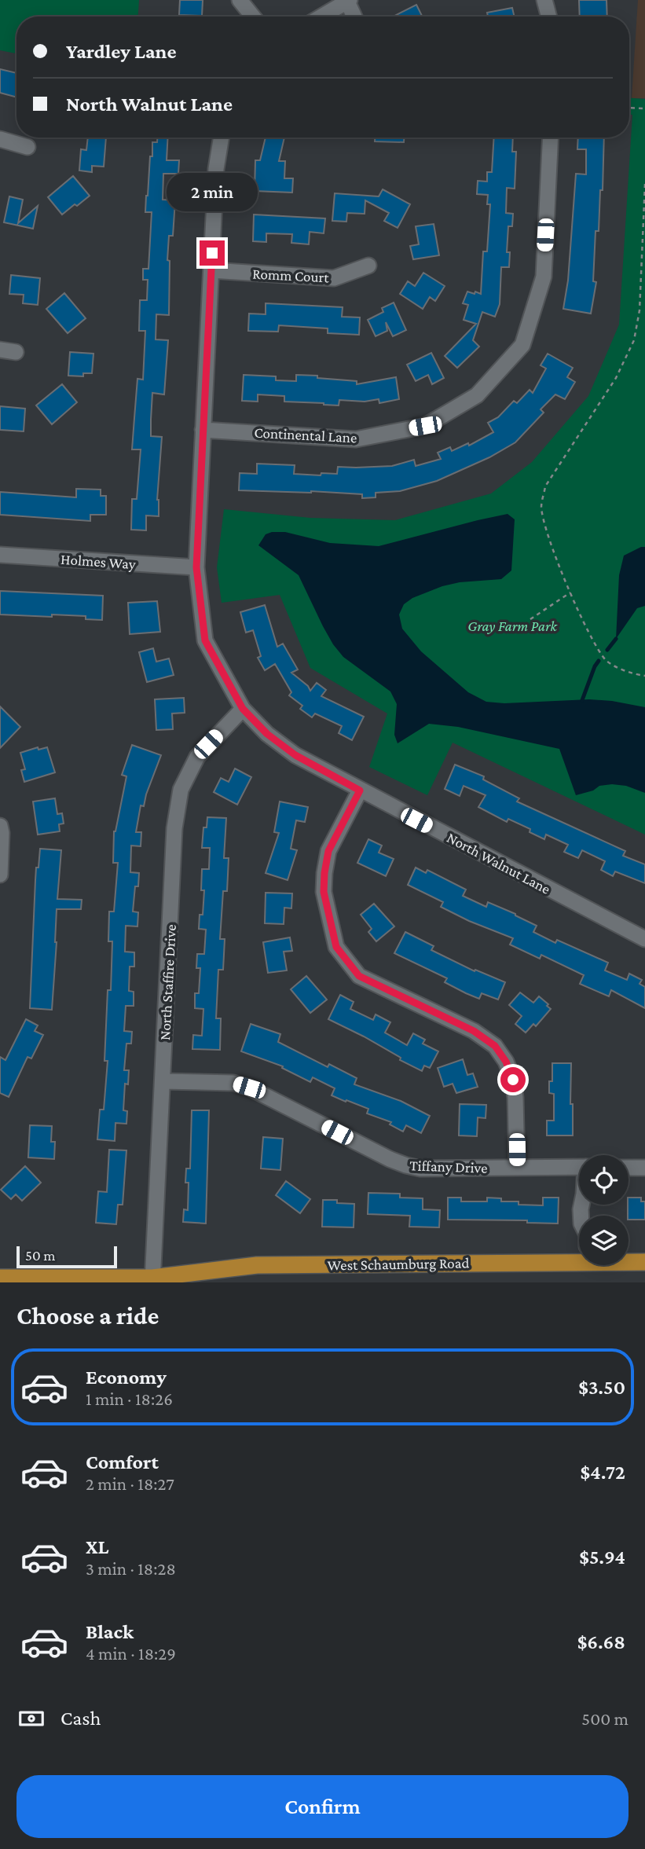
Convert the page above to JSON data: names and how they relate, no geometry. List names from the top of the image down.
{
  "streets": {
    "main road": ["West Schaumburg Road"],
    "street": [
      "Romm Court",
      "Continental Lane",
      "Holmes Way",
      "North Walnut Lane",
      "North Staffire Drive",
      "Tiffany Drive"
    ]
  },
  "crossings": [
    ["Romm Court", "North Walnut Lane"],
    ["Continental Lane", "North Walnut Lane"],
    ["Holmes Way", "North Walnut Lane"],
    ["North Walnut Lane", "North Staffire Drive"],
    ["North Staffire Drive", "Tiffany Drive"],
    ["North Staffire Drive", "West Schaumburg Road"]
  ],
  "parks": ["Gray Farm Park"],
  "scale_bar": "50 m",
  "page": {
    "banner": ["Yardley Lane", "North Walnut Lane"],
    "bubble": "2 min",
    "scale": "50 m",
    "heading": "Choose a ride",
    "list": [
      {
        "name": "Economy",
        "note": "1 min · 18:26",
        "value": "$3.50"
      },
      {
        "name": "Comfort",
        "note": "2 min · 18:27",
        "value": "$4.72"
      },
      {
        "name": "XL",
        "note": "3 min · 18:28",
        "value": "$5.94"
      },
      {
        "name": "Black",
        "note": "4 min · 18:29",
        "value": "$6.68"
      }
    ],
    "pay": ["Cash", "500 m"],
    "buttons": "Confirm"
  }
}
